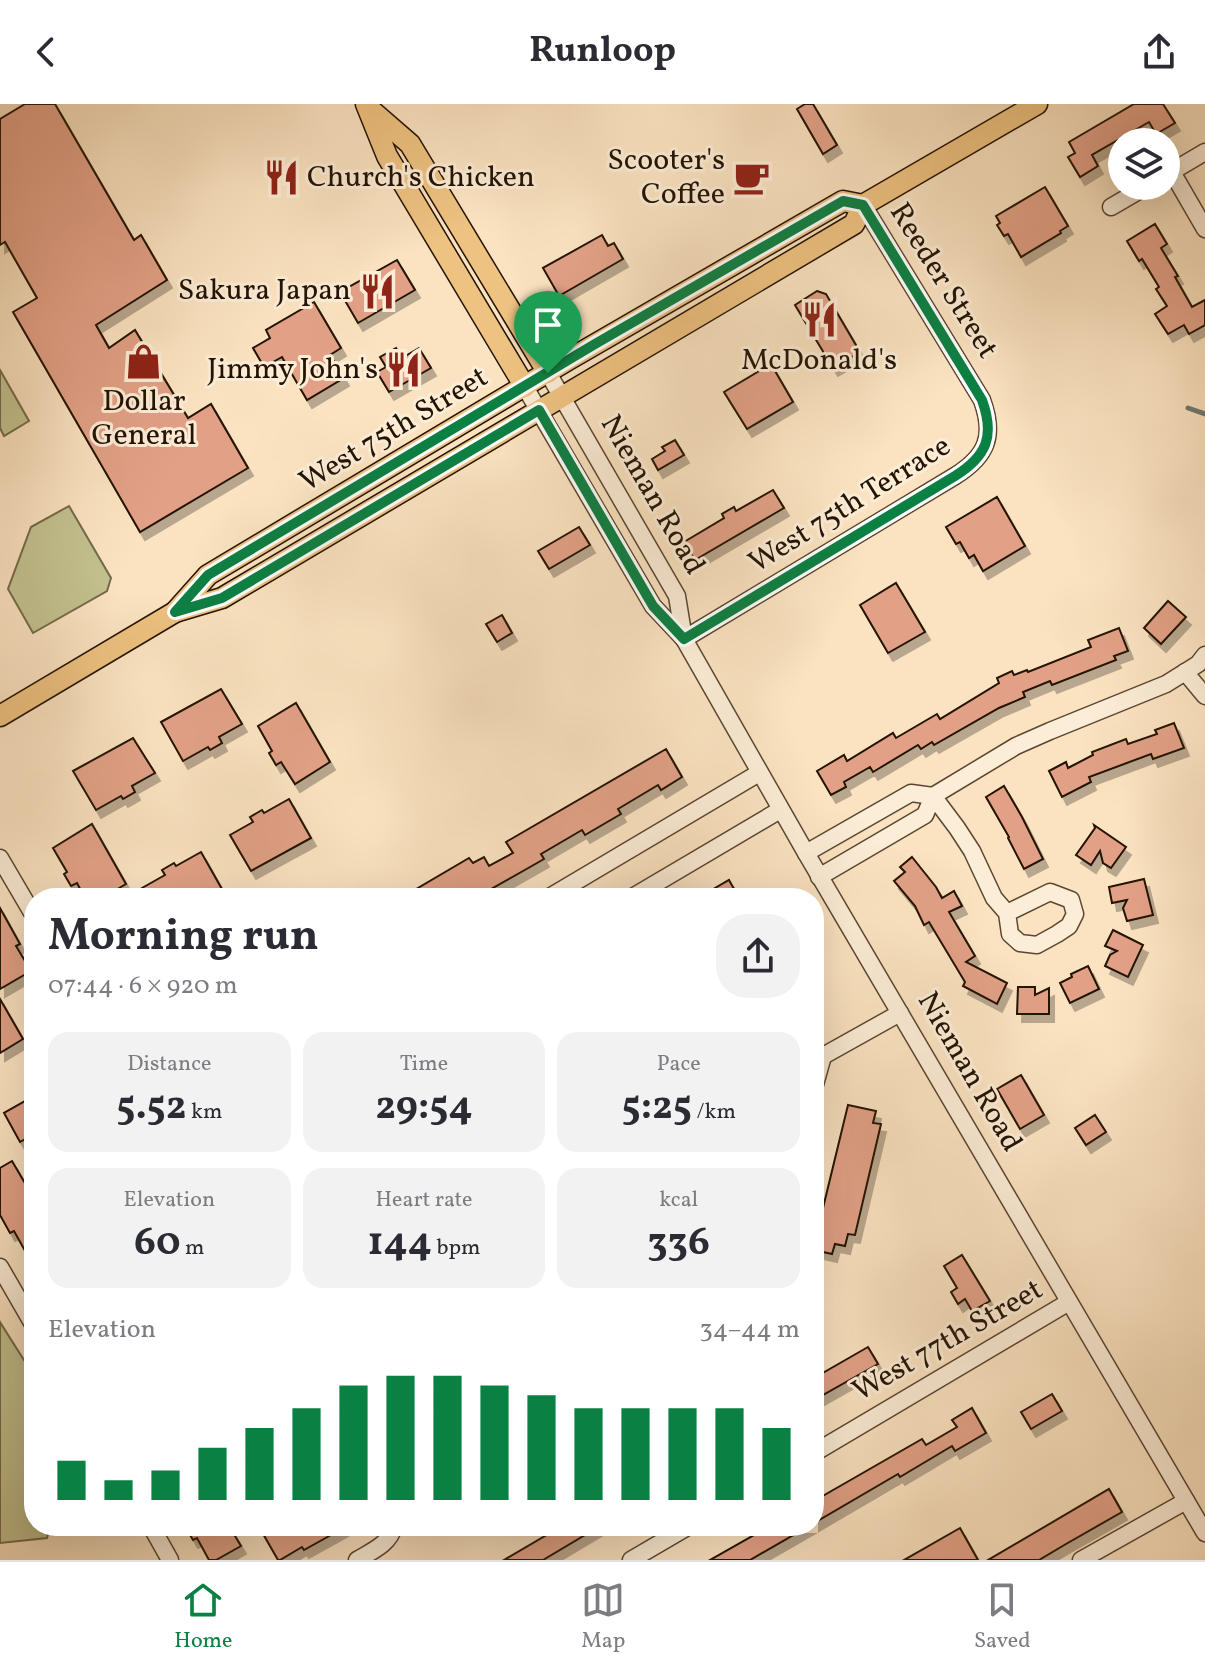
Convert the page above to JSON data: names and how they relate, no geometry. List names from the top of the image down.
{
  "streets": {
    "main road": ["West 75th Street", "Nieman Road"],
    "street": ["Reeder Street", "West 75th Terrace", "West 77th Street"]
  },
  "crossings": [
    ["Reeder Street", "West 75th Street"],
    ["Reeder Street", "West 75th Terrace"],
    ["West 75th Street", "Nieman Road"],
    ["Nieman Road", "West 75th Terrace"],
    ["Nieman Road", "West 77th Street"]
  ],
  "places": {
    "restaurant": [
      "Church's Chicken",
      "Sakura Japan",
      "McDonald's",
      "Jimmy John's"
    ],
    "cafe": ["Scooter's Coffee"],
    "shop": ["Dollar General"]
  },
  "page": {
    "header": "Runloop",
    "heading": ["Morning run", "07:44 · 6 × 920 m"],
    "stats": [
      ["Distance", "5.52 km"],
      ["Time", "29:54"],
      ["Pace", "5:25 /km"],
      ["Elevation", "60 m"],
      ["Heart rate", "144 bpm"],
      ["kcal", "336"]
    ],
    "chart": ["Elevation", "34–44 m"],
    "tabs": ["Home", "Map", "Saved"]
  }
}
